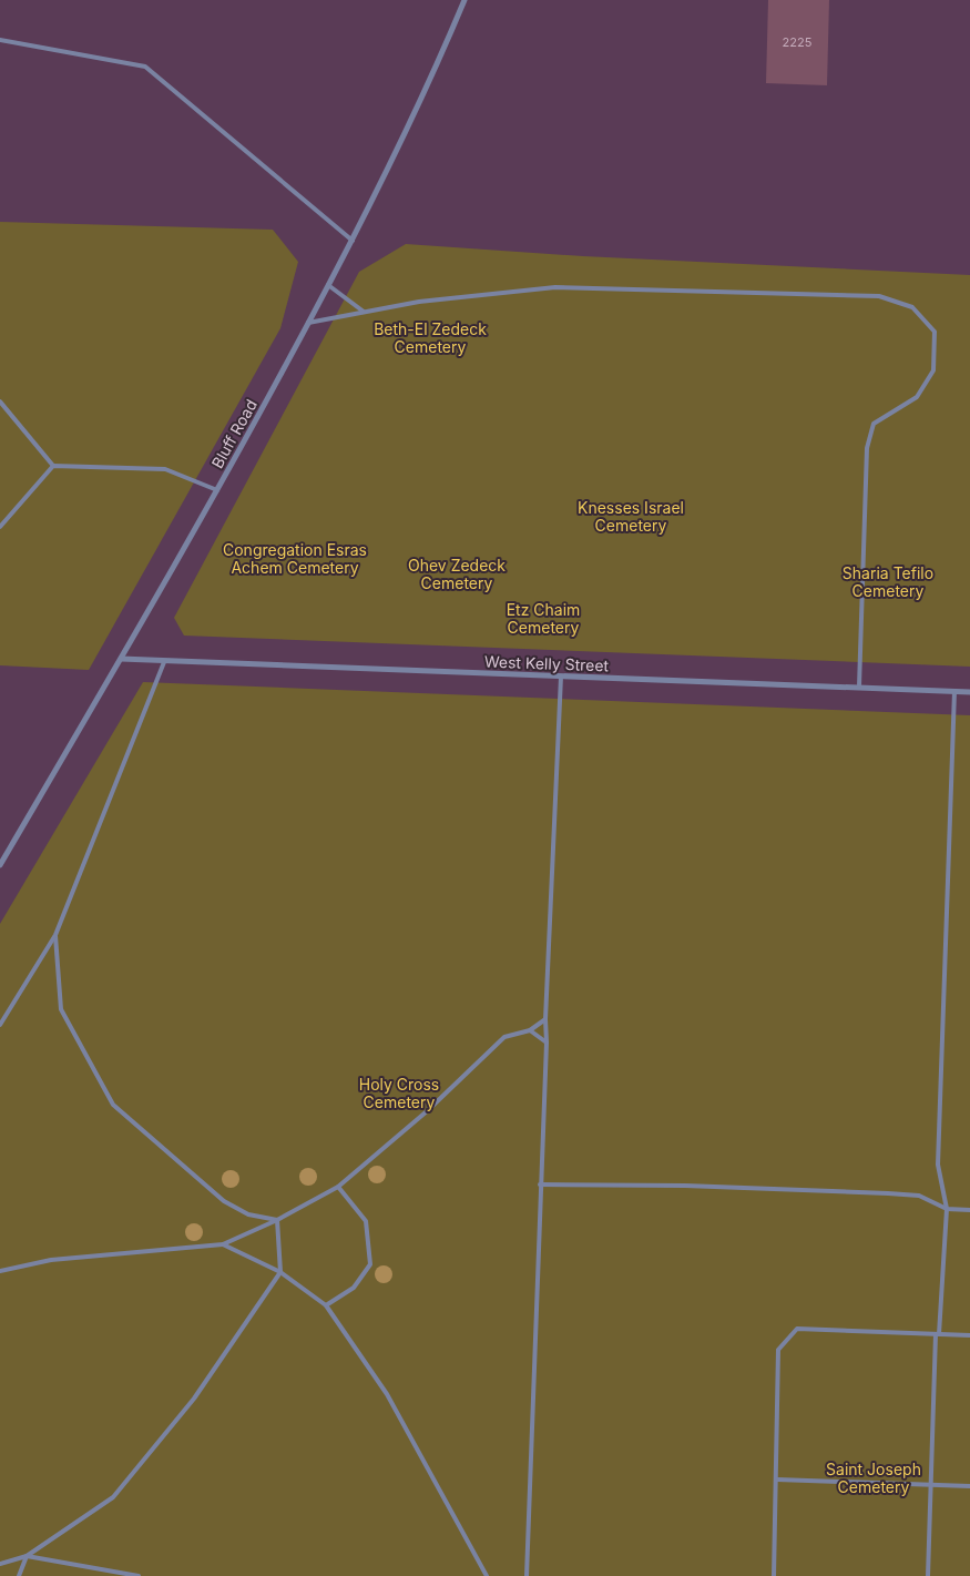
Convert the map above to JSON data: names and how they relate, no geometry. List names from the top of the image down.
{
  "streets": {
    "street": ["Bluff Road", "West Kelly Street"]
  },
  "crossings": [
    ["Bluff Road", "West Kelly Street"]
  ],
  "parks": [
    "Beth-El Zedeck Cemetery",
    "Knesses Israel Cemetery",
    "Congregation Esras Achem Cemetery",
    "Ohev Zedeck Cemetery",
    "Sharia Tefilo Cemetery",
    "Etz Chaim Cemetery",
    "Holy Cross Cemetery",
    "Saint Joseph Cemetery"
  ],
  "house_numbers": ["2225"]
}
